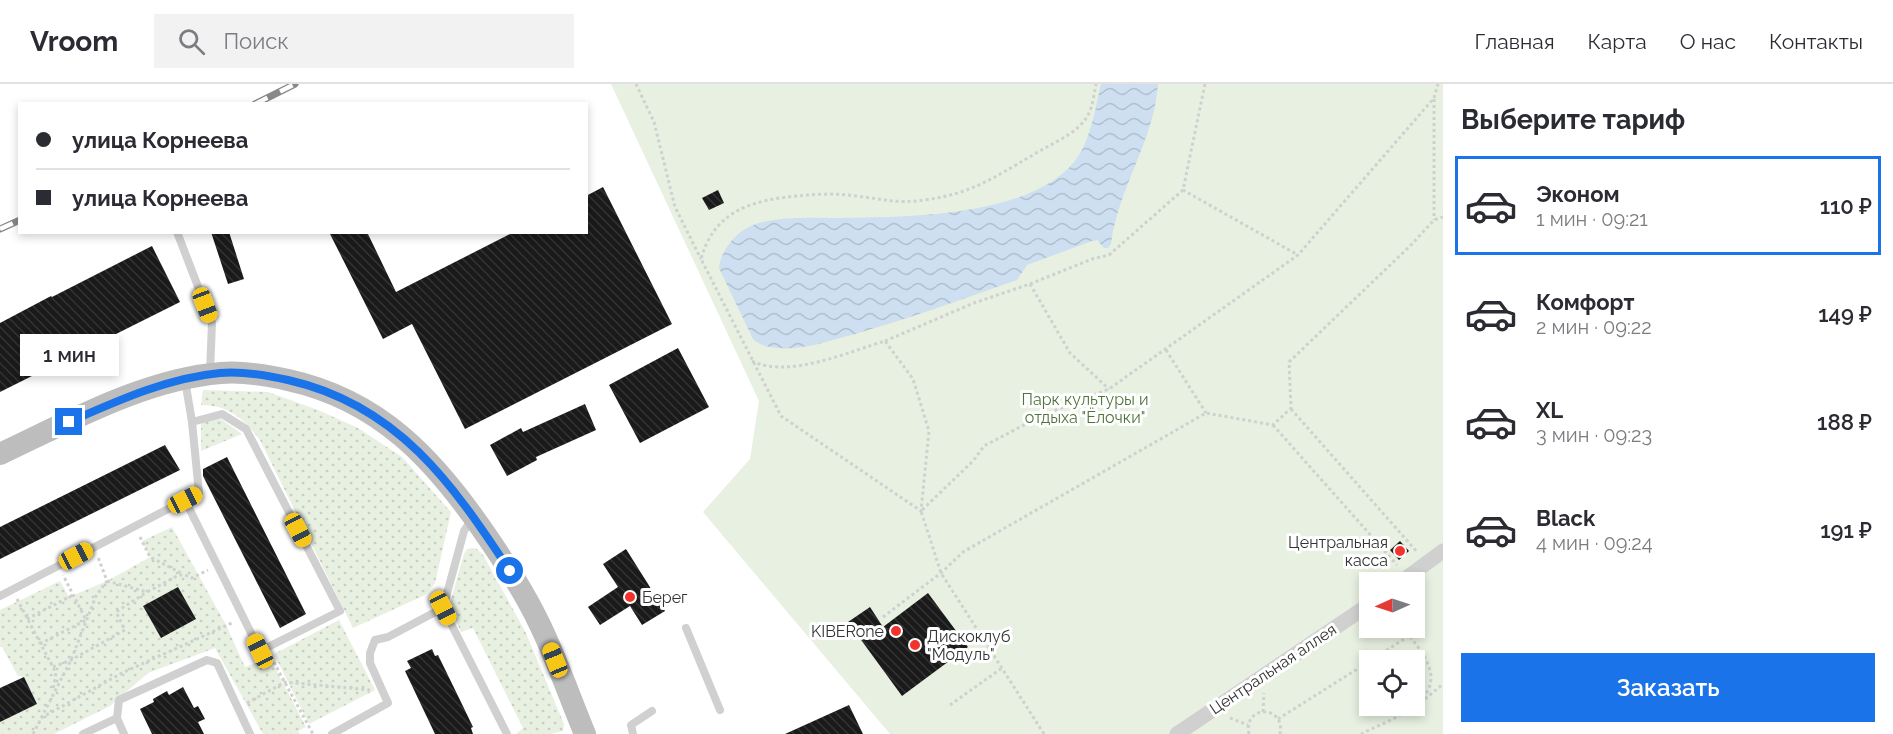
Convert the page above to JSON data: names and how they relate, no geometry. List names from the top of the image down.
{
  "streets": {
    "street": ["Центральная аллея"]
  },
  "parks": ["Парк культуры и отдыха \"Ёлочки\""],
  "places": [
    "Центральная касса",
    "Берег",
    "KIBERone",
    "Дискоклуб \"Модуль\""
  ],
  "north": "left",
  "page": {
    "header": "Vroom",
    "search": "Поиск",
    "nav": [
      "Главная",
      "Карта",
      "О нас",
      "Контакты"
    ],
    "heading": "Выберите тариф",
    "banner": ["улица Корнеева", "улица Корнеева"],
    "list": [
      {
        "name": "Эконом",
        "note": "1 мин · 09:21",
        "value": "110 ₽"
      },
      {
        "name": "Комфорт",
        "note": "2 мин · 09:22",
        "value": "149 ₽"
      },
      {
        "name": "XL",
        "note": "3 мин · 09:23",
        "value": "188 ₽"
      },
      {
        "name": "Black",
        "note": "4 мин · 09:24",
        "value": "191 ₽"
      }
    ],
    "bubble": "1 мин",
    "buttons": "Заказать"
  }
}
